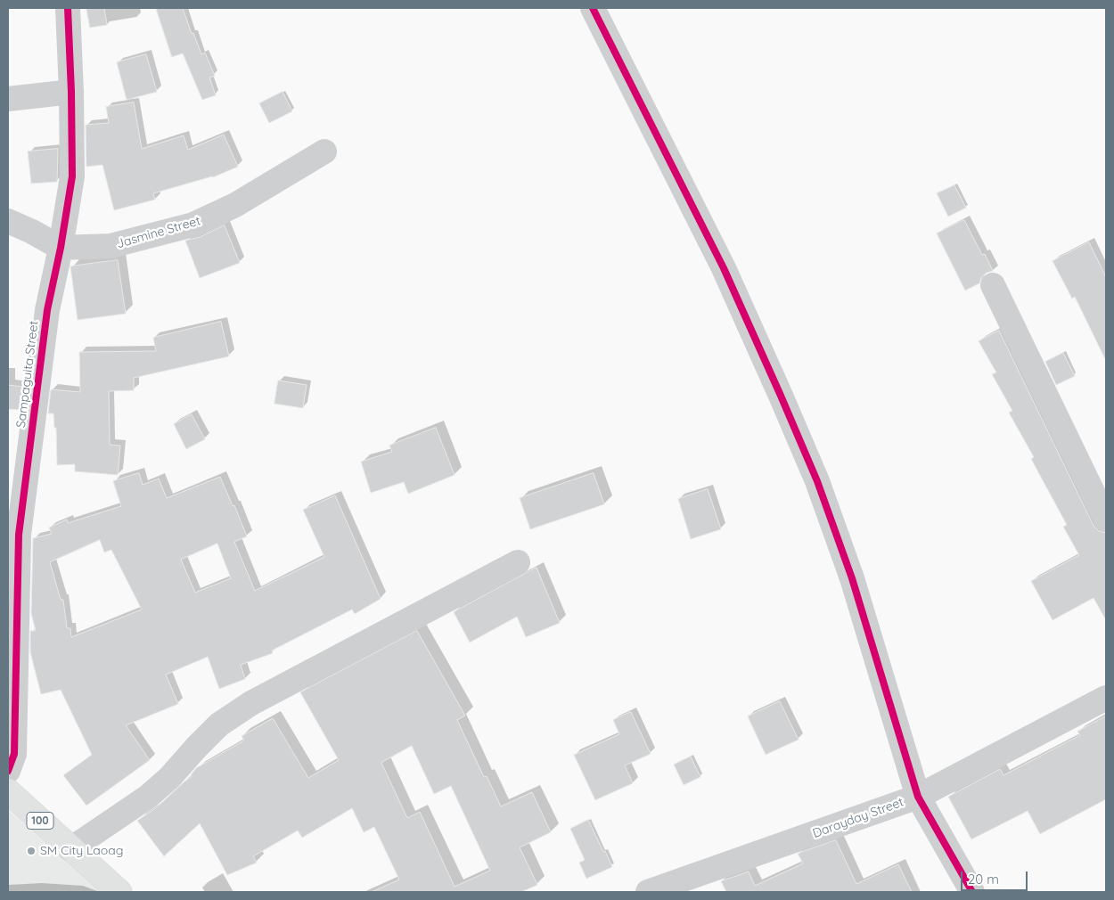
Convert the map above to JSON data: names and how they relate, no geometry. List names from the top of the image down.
{
  "streets": {
    "main road": ["100"],
    "street": ["Jasmine Street", "Sampaguita Street", "Darayday Street"]
  },
  "crossings": [
    ["Jasmine Street", "Sampaguita Street"]
  ],
  "places": ["SM City Laoag"],
  "scale_bar": "20 m"
}
